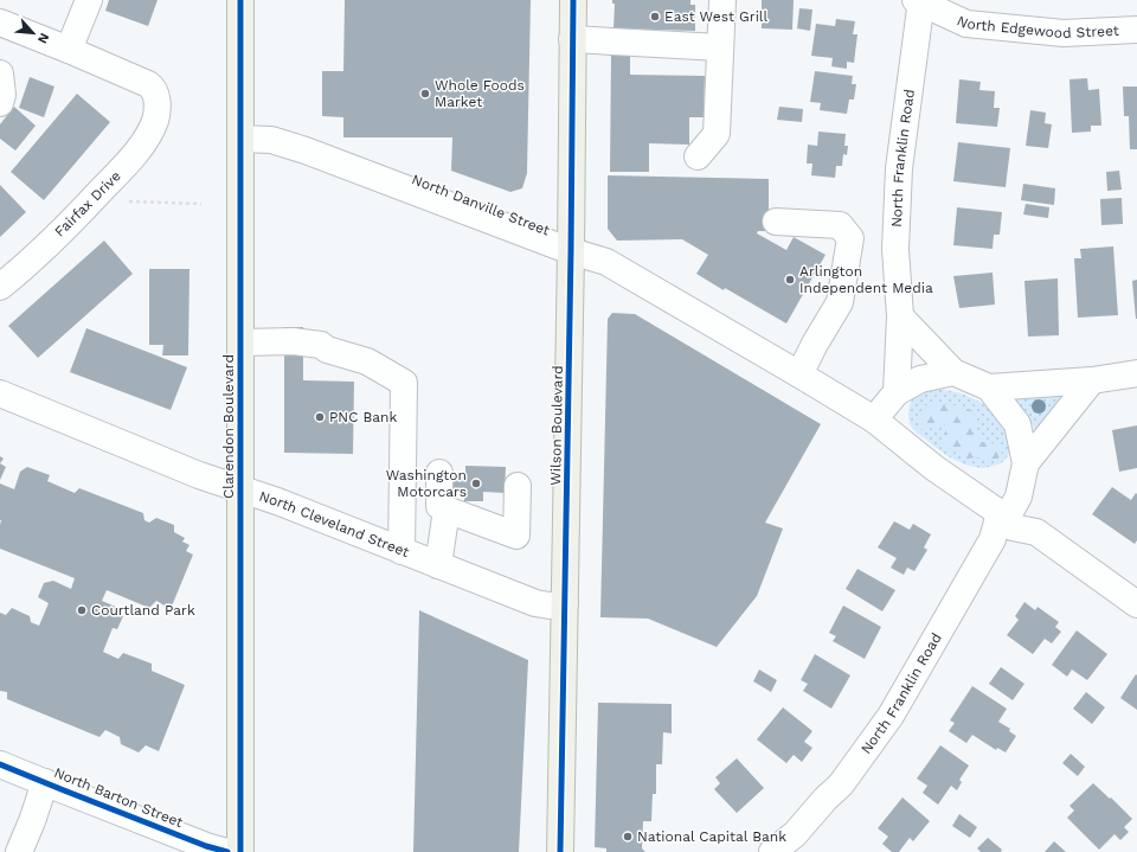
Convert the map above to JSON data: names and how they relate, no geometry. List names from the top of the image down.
{
  "streets": {
    "main road": ["Wilson Boulevard", "Clarendon Boulevard"],
    "street": [
      "North Edgewood Street",
      "North Franklin Road",
      "Fairfax Drive",
      "North Danville Street",
      "North Cleveland Street",
      "North Barton Street"
    ]
  },
  "crossings": [
    ["North Edgewood Street", "North Franklin Road"],
    ["North Franklin Road", "North Danville Street"],
    ["North Danville Street", "Wilson Boulevard"],
    ["North Danville Street", "Clarendon Boulevard"],
    ["Wilson Boulevard", "North Cleveland Street"],
    ["Clarendon Boulevard", "North Cleveland Street"]
  ],
  "places": [
    "East West Grill",
    "Whole Foods Market",
    "Arlington Independent Media",
    "PNC Bank",
    "Washington Motorcars",
    "Courtland Park",
    "National Capital Bank"
  ],
  "north": "bottom right"
}
